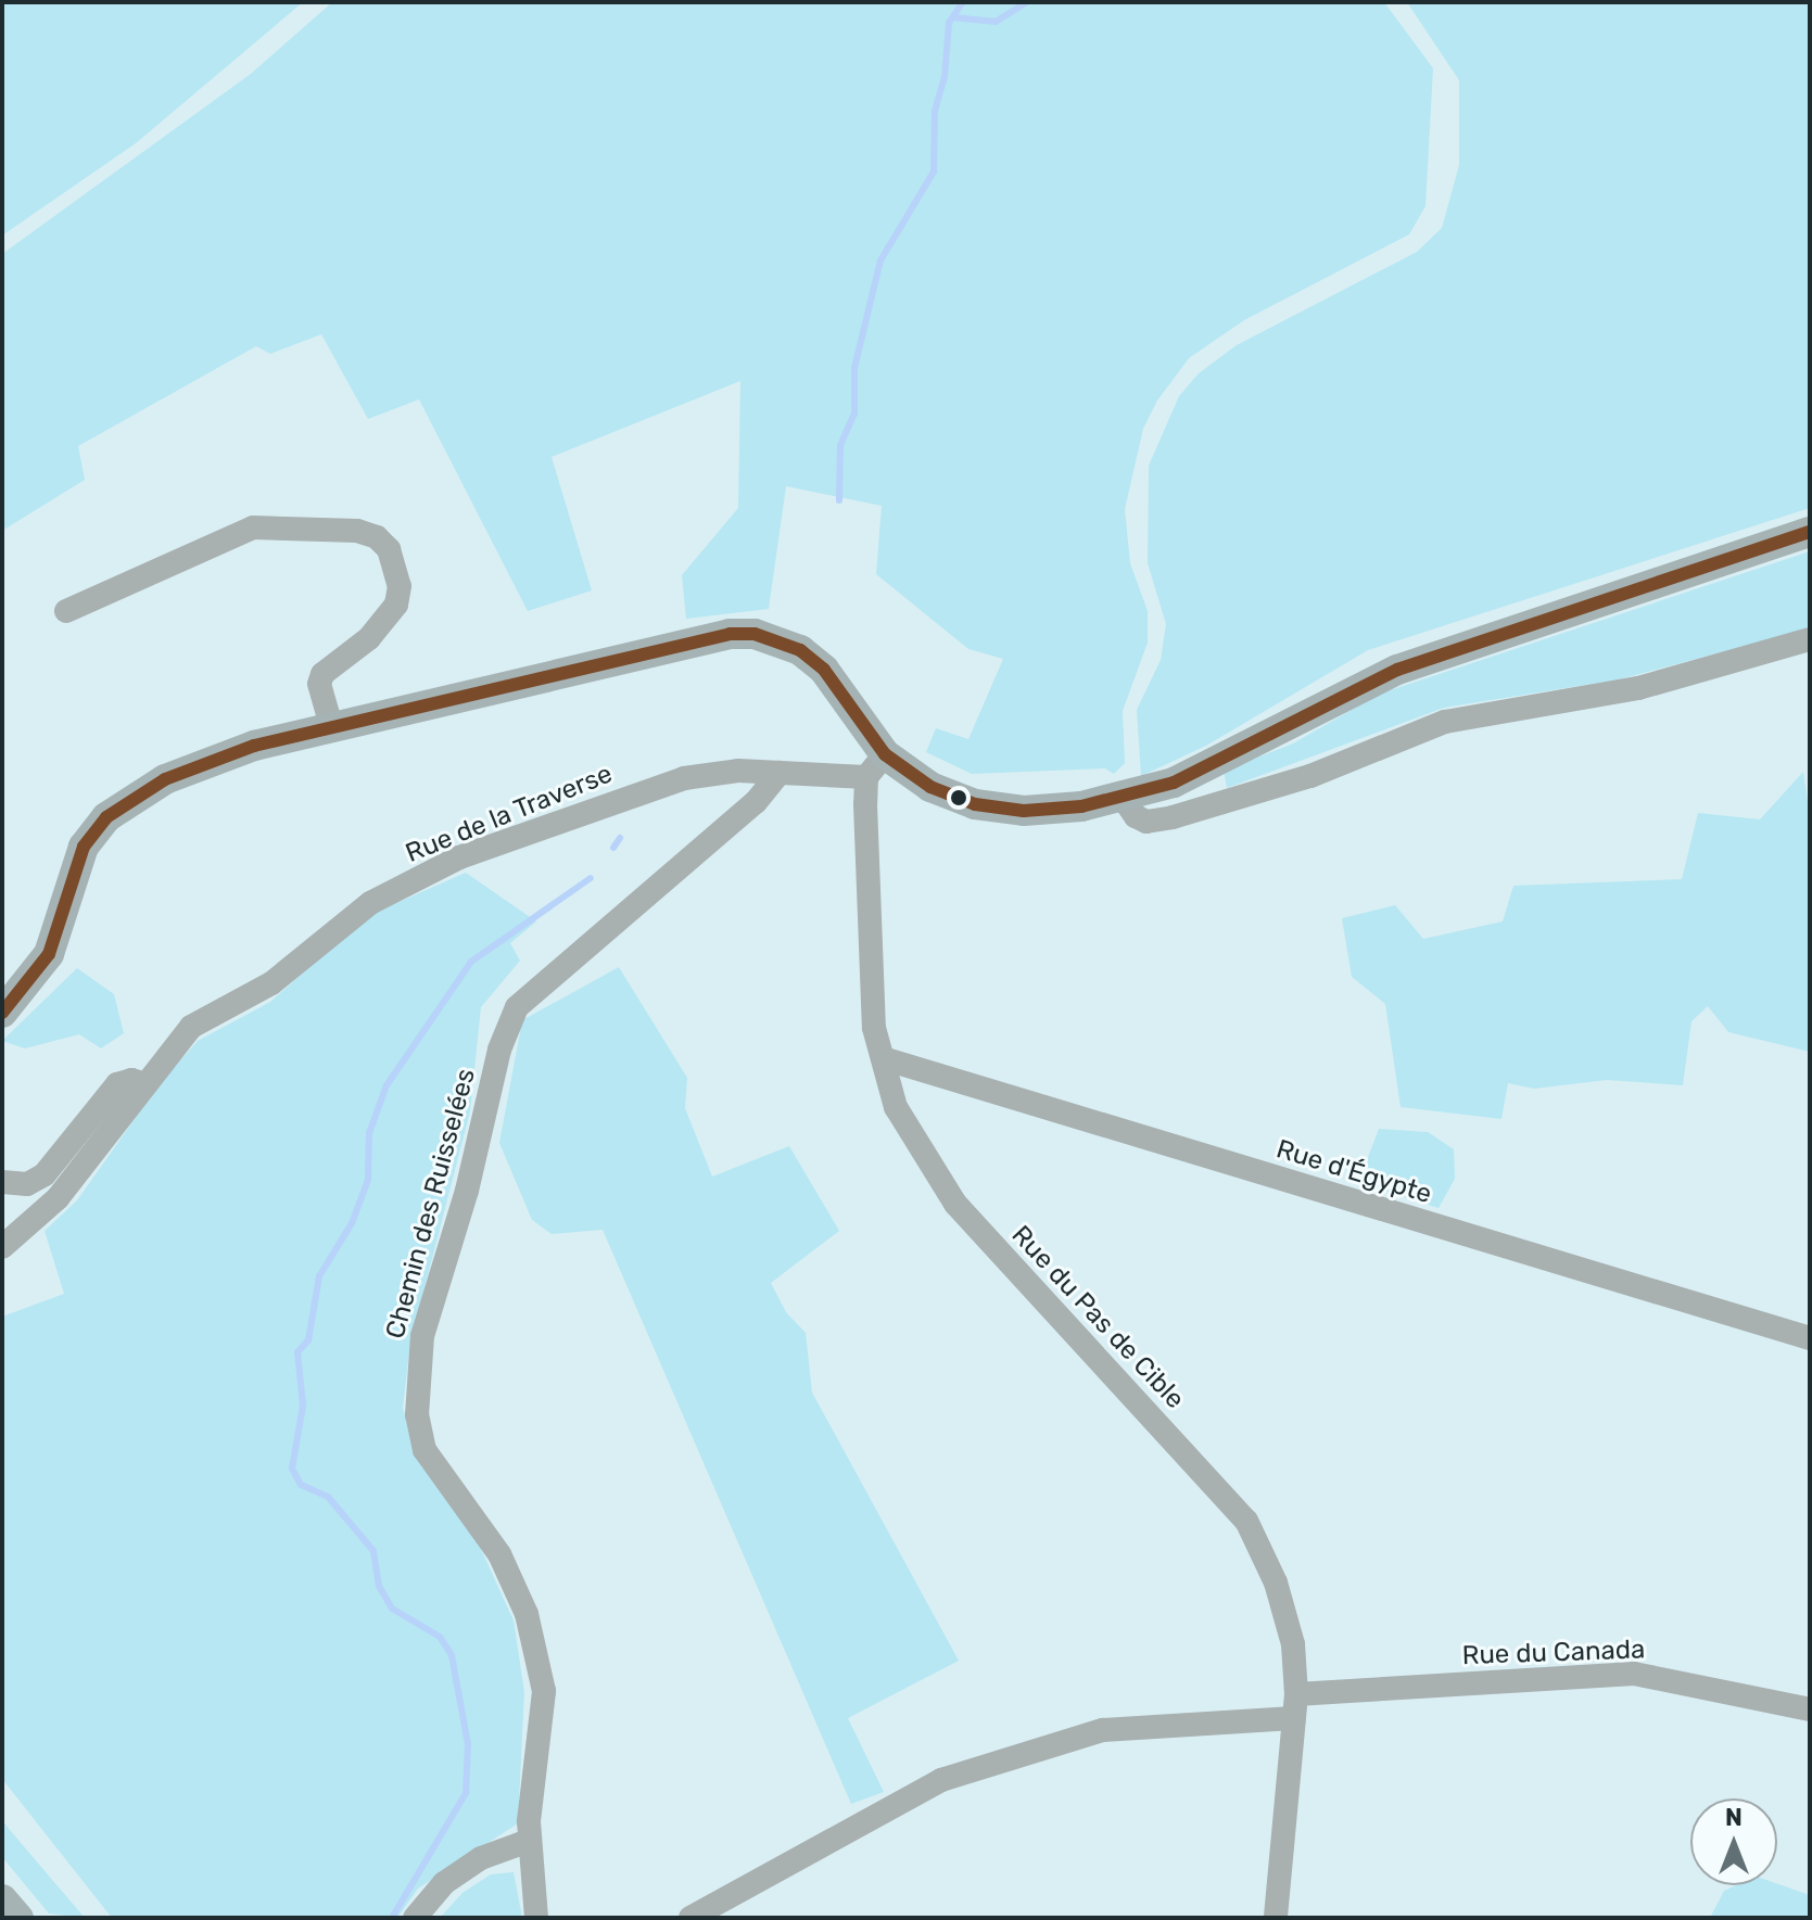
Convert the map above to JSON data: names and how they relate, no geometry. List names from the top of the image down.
{
  "streets": {
    "street": [
      "Rue de la Traverse",
      "Rue d'Égypte",
      "Chemin des Ruisselées",
      "Rue du Pas de Cible",
      "Rue du Canada"
    ]
  },
  "crossings": [
    ["Rue de la Traverse", "Chemin des Ruisselées"],
    ["Rue de la Traverse", "Rue du Pas de Cible"],
    ["Rue d'Égypte", "Rue du Pas de Cible"],
    ["Rue du Pas de Cible", "Rue du Canada"]
  ],
  "north": "top"
}
